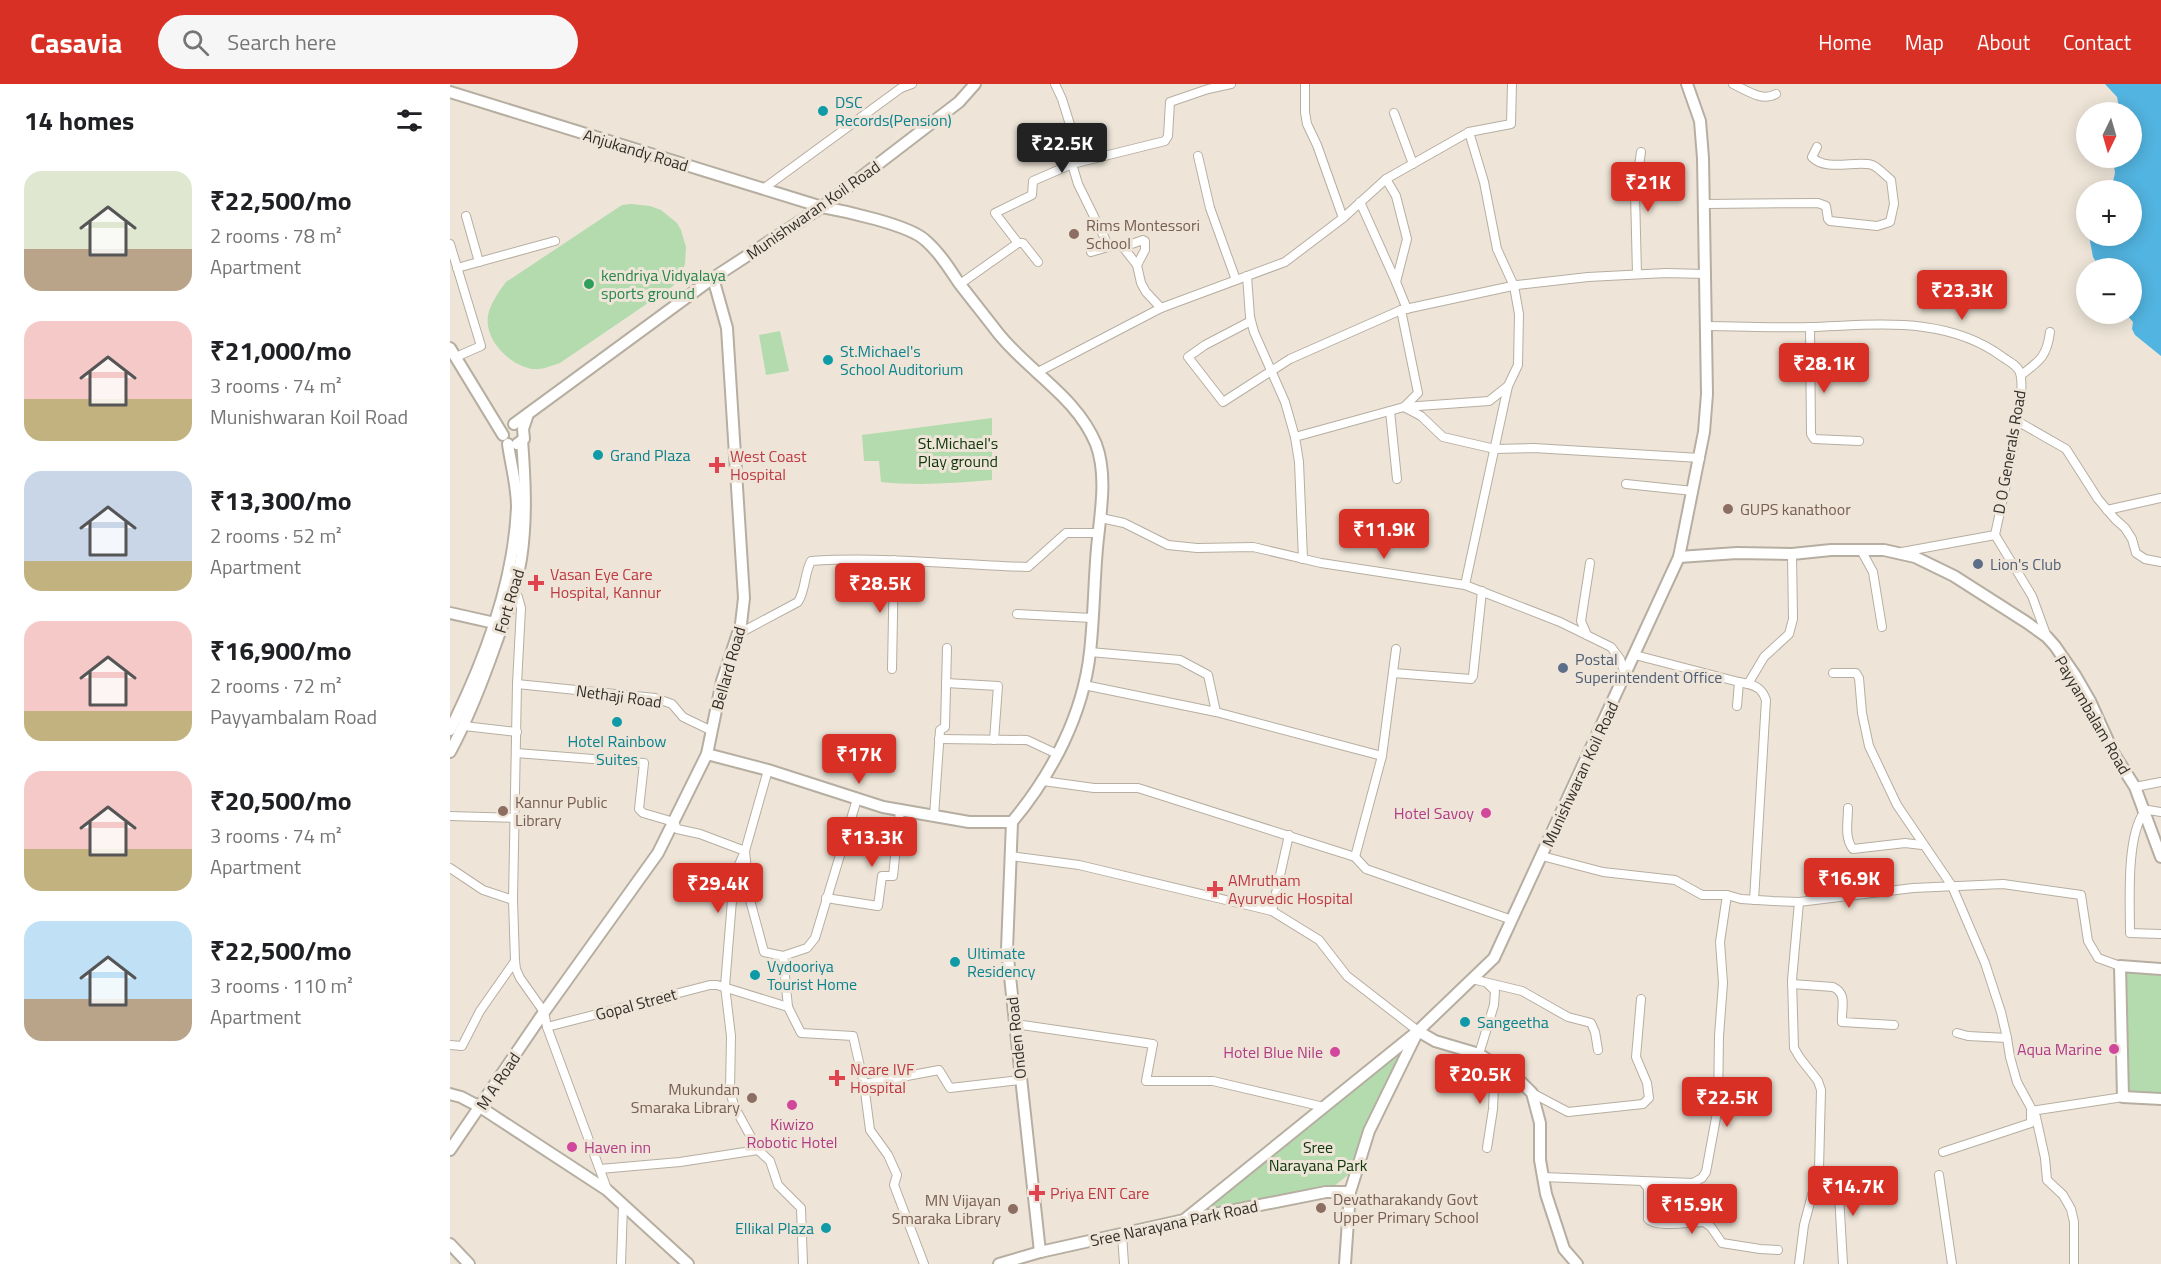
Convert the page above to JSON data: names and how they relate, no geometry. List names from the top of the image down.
{
  "streets": {
    "main road": [
      "Anjukandy Road",
      "Munishwaran Koil Road",
      "Fort Road",
      "Bellard Road",
      "Payyambalam Road",
      "Onden Road",
      "M A Road",
      "Sree Narayana Park Road"
    ],
    "street": ["D O Generals Road", "Nethaji Road", "Gopal Street"]
  },
  "crossings": [
    ["Anjukandy Road", "Munishwaran Koil Road"],
    ["Anjukandy Road", "Onden Road"],
    ["Munishwaran Koil Road", "D O Generals Road"],
    ["Munishwaran Koil Road", "Fort Road"],
    ["Munishwaran Koil Road", "Bellard Road"],
    ["Munishwaran Koil Road", "Payyambalam Road"],
    ["Munishwaran Koil Road", "Sree Narayana Park Road"],
    ["Bellard Road", "Nethaji Road"],
    ["Bellard Road", "M A Road"],
    ["Onden Road", "Sree Narayana Park Road"]
  ],
  "parks": ["St.Michael's Play ground", "Sree Narayana Park"],
  "places": {
    "other": [
      "DSC Records(Pension)",
      "Rims Montessori School",
      "kendriya Vidyalaya sports ground",
      "St.Michael's School Auditorium",
      "Grand Plaza",
      "GUPS kanathoor",
      "Lion's Club",
      "Postal Superintendent Office",
      "Hotel Rainbow Suites",
      "Kannur Public Library",
      "Hotel Savoy",
      "Ultimate Residency",
      "Vydooriya Tourist Home",
      "Sangeetha",
      "Aqua Marine",
      "Hotel Blue Nile",
      "Mukundan Smaraka Library",
      "Kiwizo Robotic Hotel",
      "Haven inn",
      "Devatharakandy Govt Upper Primary School",
      "MN Vijayan Smaraka Library",
      "Ellikal Plaza"
    ],
    "health": [
      "West Coast Hospital",
      "Vasan Eye Care Hospital, Kannur",
      "AMrutham Ayurvedic Hospital",
      "Ncare IVF Hospital",
      "Priya ENT Care"
    ]
  },
  "north": "bottom",
  "page": {
    "header": "Casavia",
    "search": "Search here",
    "nav": [
      "Home",
      "Map",
      "About",
      "Contact"
    ],
    "heading": "14 homes",
    "map_buttons": ["+", "−"],
    "price": [
      "₹22.5K",
      "₹21K",
      "₹23.3K",
      "₹28.1K",
      "₹11.9K",
      "₹28.5K",
      "₹17K",
      "₹13.3K",
      "₹16.9K",
      "₹29.4K",
      "₹20.5K",
      "₹22.5K",
      "₹14.7K",
      "₹15.9K"
    ],
    "list": [
      {
        "name": "₹22,500/mo",
        "note": "2 rooms · 78 m² · Apartment"
      },
      {
        "name": "₹21,000/mo",
        "note": "3 rooms · 74 m² · Munishwaran Koil Road"
      },
      {
        "name": "₹13,300/mo",
        "note": "2 rooms · 52 m² · Apartment"
      },
      {
        "name": "₹16,900/mo",
        "note": "2 rooms · 72 m² · Payyambalam Road"
      },
      {
        "name": "₹20,500/mo",
        "note": "3 rooms · 74 m² · Apartment"
      },
      {
        "name": "₹22,500/mo",
        "note": "3 rooms · 110 m² · Apartment"
      }
    ]
  }
}
